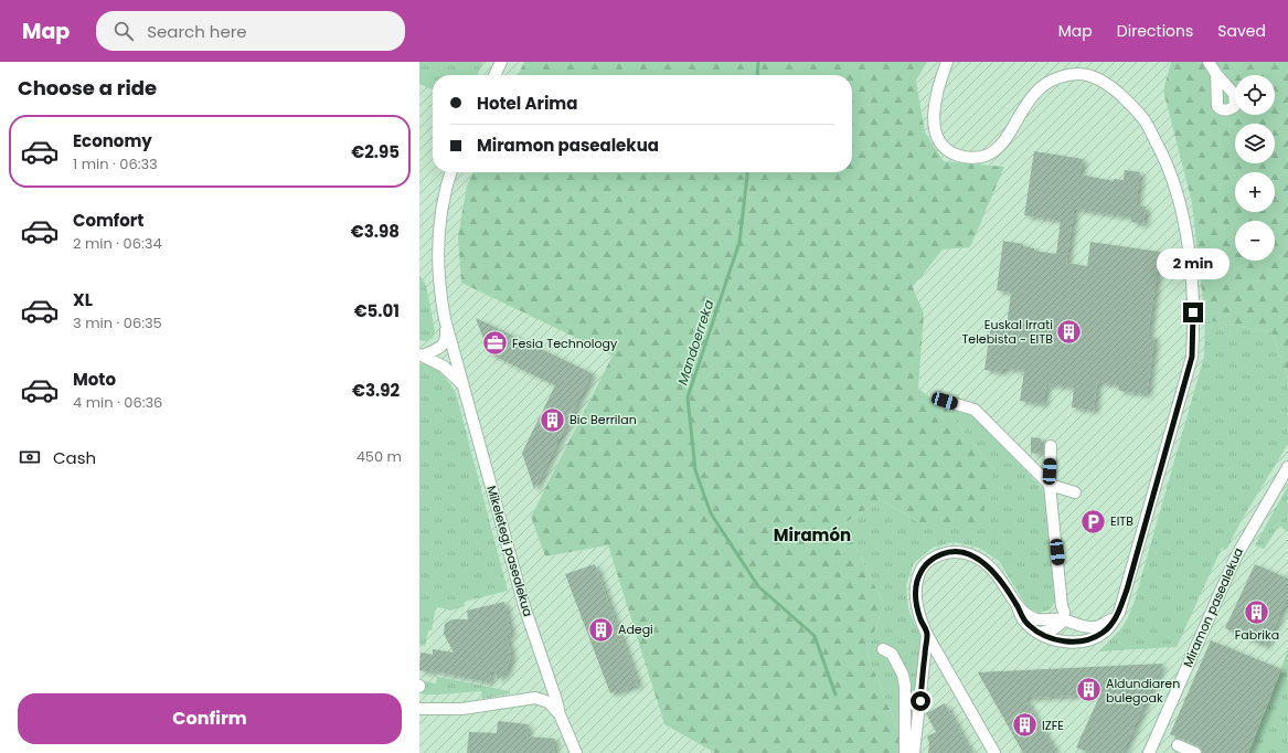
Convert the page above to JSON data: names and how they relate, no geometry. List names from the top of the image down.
{
  "streets": {
    "street": ["Mikeletegi pasealekua", "Miramon pasealekua"]
  },
  "districts": ["Miramón"],
  "water": ["Mandoerreka"],
  "places": {
    "building": [
      "Euskal Irrati Telebista - EITB",
      "Bic Berrilan",
      "Fabrika",
      "Adegi",
      "Aldundiaren bulegoak",
      "IZFE"
    ],
    "office": ["Fesia Technology"],
    "parking": ["EITB"]
  },
  "page": {
    "header": "Map",
    "search": "Search here",
    "nav": ["Map", "Directions", "Saved"],
    "heading": "Choose a ride",
    "map_buttons": ["+", "−"],
    "banner": ["Hotel Arima", "Miramon pasealekua"],
    "list": [
      {
        "name": "Economy",
        "note": "1 min · 06:33",
        "value": "€2.95"
      },
      {
        "name": "Comfort",
        "note": "2 min · 06:34",
        "value": "€3.98"
      },
      {
        "name": "XL",
        "note": "3 min · 06:35",
        "value": "€5.01"
      },
      {
        "name": "Moto",
        "note": "4 min · 06:36",
        "value": "€3.92"
      }
    ],
    "bubble": "2 min",
    "pay": ["Cash", "450 m"],
    "buttons": "Confirm"
  }
}
